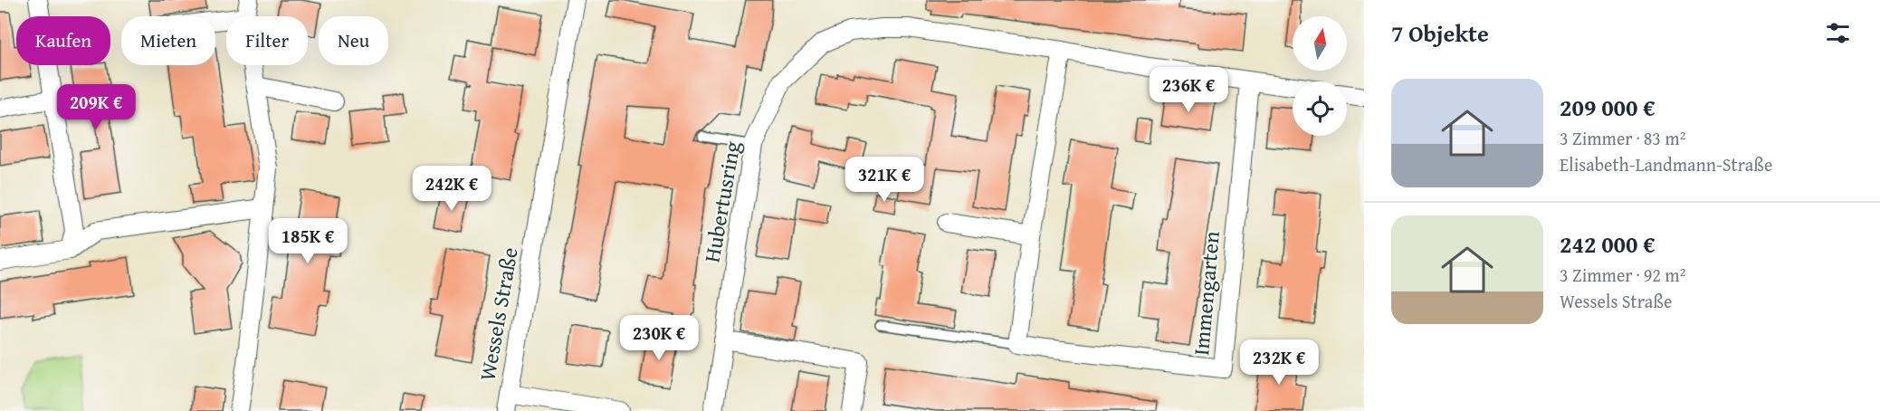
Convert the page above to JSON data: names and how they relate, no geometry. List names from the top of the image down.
{
  "streets": {
    "street": ["Hubertusring", "Immengarten", "Wessels Straße"]
  },
  "crossings": [
    ["Hubertusring", "Immengarten"]
  ],
  "north": "top",
  "page": {
    "heading": "7 Objekte",
    "chip": [
      "Kaufen",
      "Mieten",
      "Filter",
      "Neu"
    ],
    "list": [
      {
        "name": "209 000 €",
        "note": "3 Zimmer · 83 m² · Elisabeth-Landmann-Straße"
      },
      {
        "name": "242 000 €",
        "note": "3 Zimmer · 92 m² · Wessels Straße"
      }
    ],
    "price": [
      "236K €",
      "209K €",
      "321K €",
      "242K €",
      "185K €",
      "230K €",
      "232K €"
    ]
  }
}
